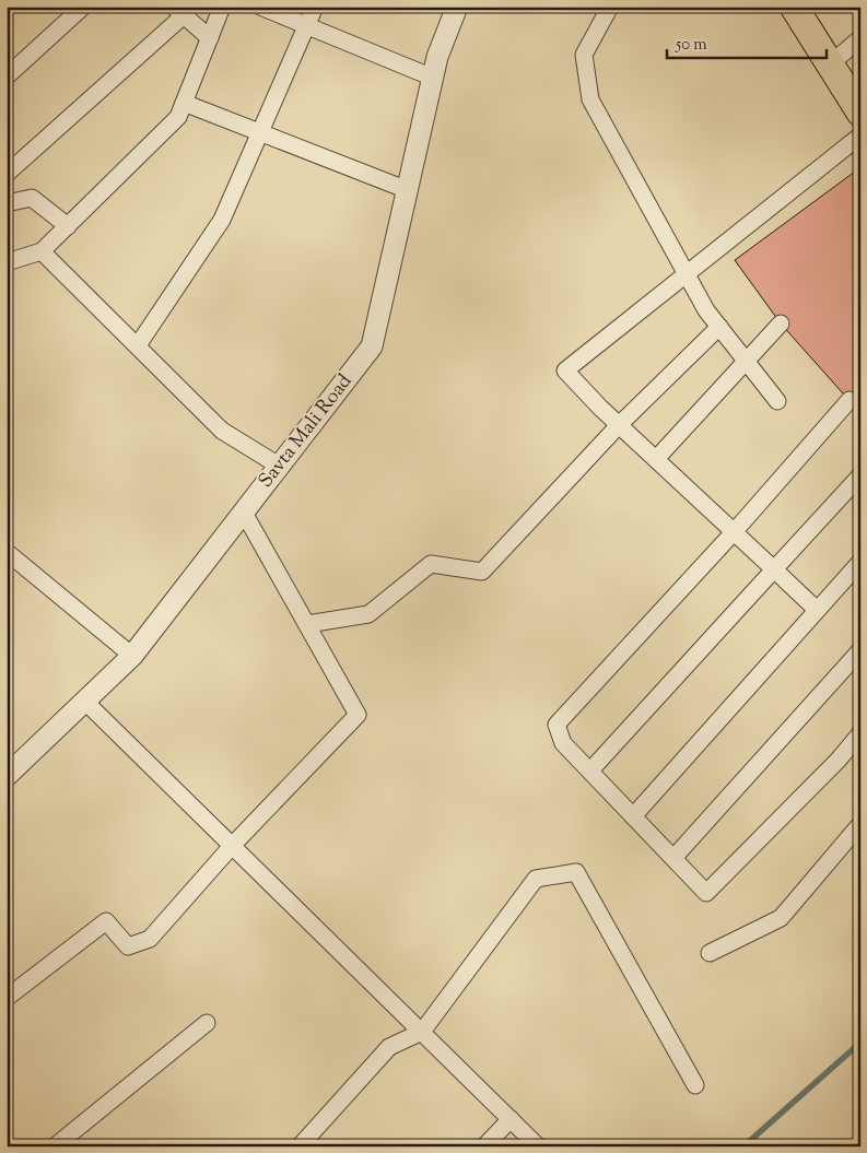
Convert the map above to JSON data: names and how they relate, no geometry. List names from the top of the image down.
{
  "streets": {
    "street": ["Savta Mali Road"]
  },
  "scale_bar": "50 m"
}
